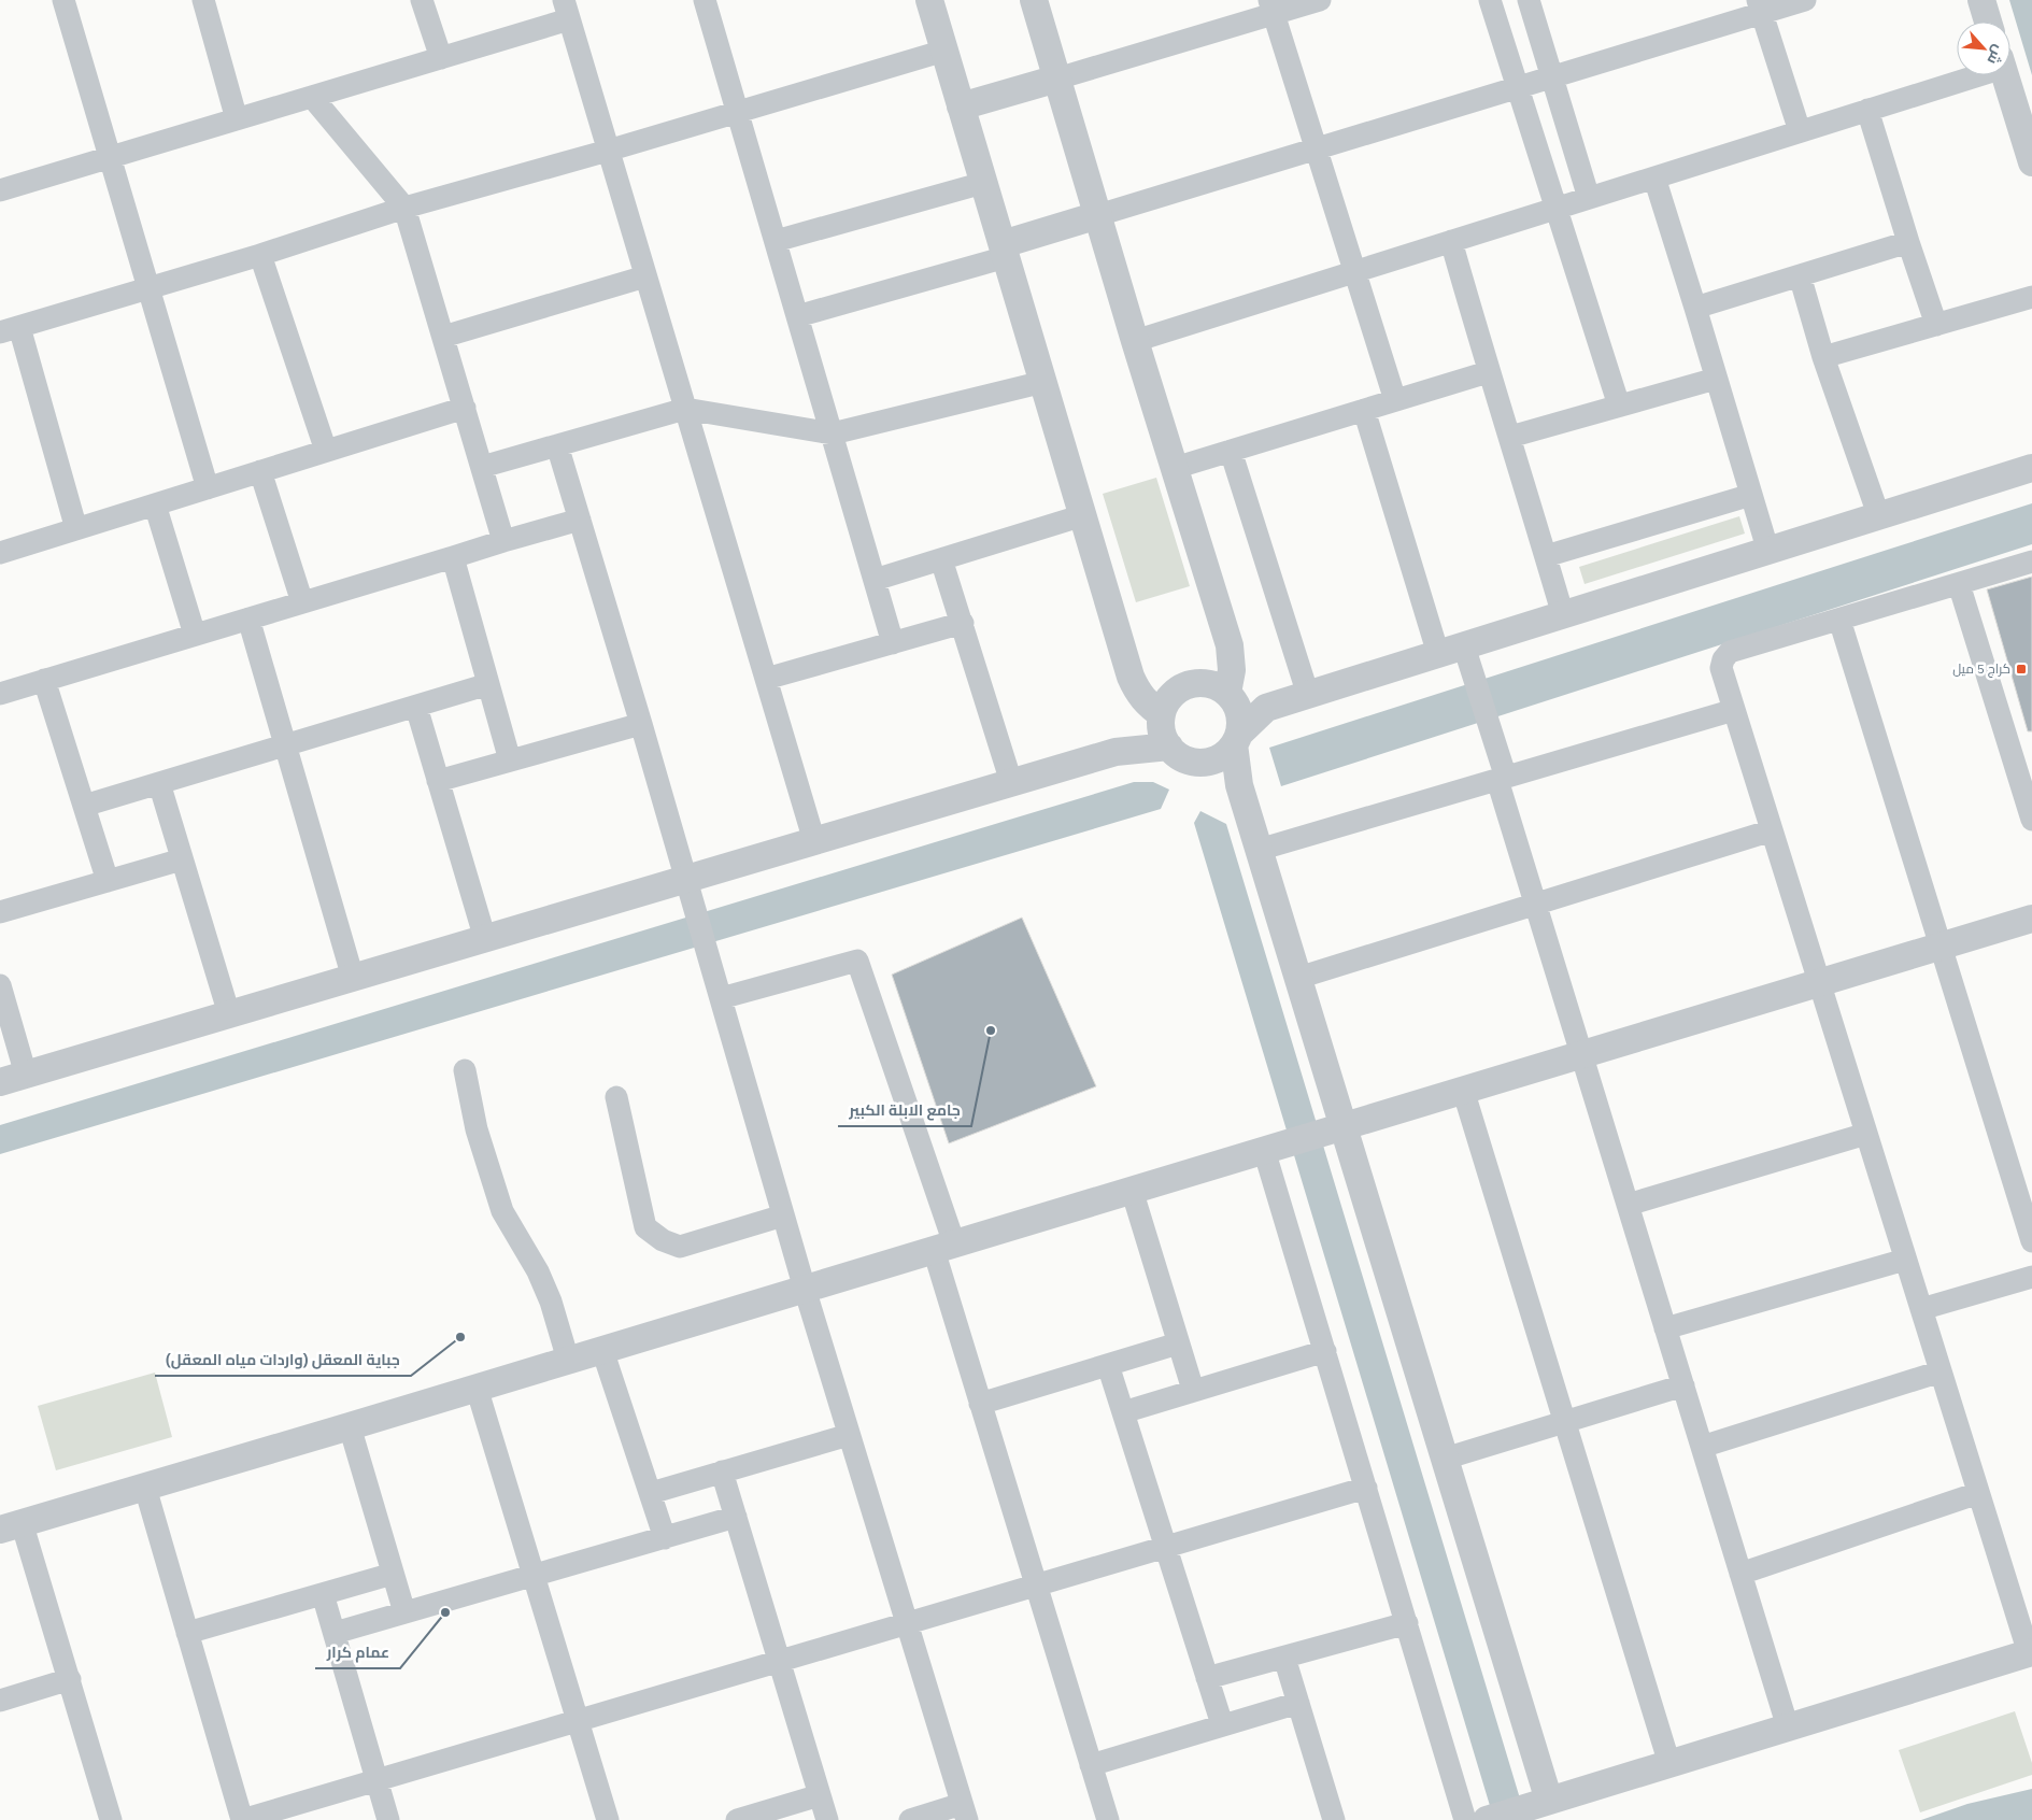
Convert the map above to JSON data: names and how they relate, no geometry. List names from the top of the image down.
{
  "places": {
    "transit": ["كراج 5 ميل"],
    "other": ["جامع الابلة الكبير", "جباية المعقل (واردات مياه المعقل)", "عمام كرار"]
  },
  "north": "bottom right"
}
